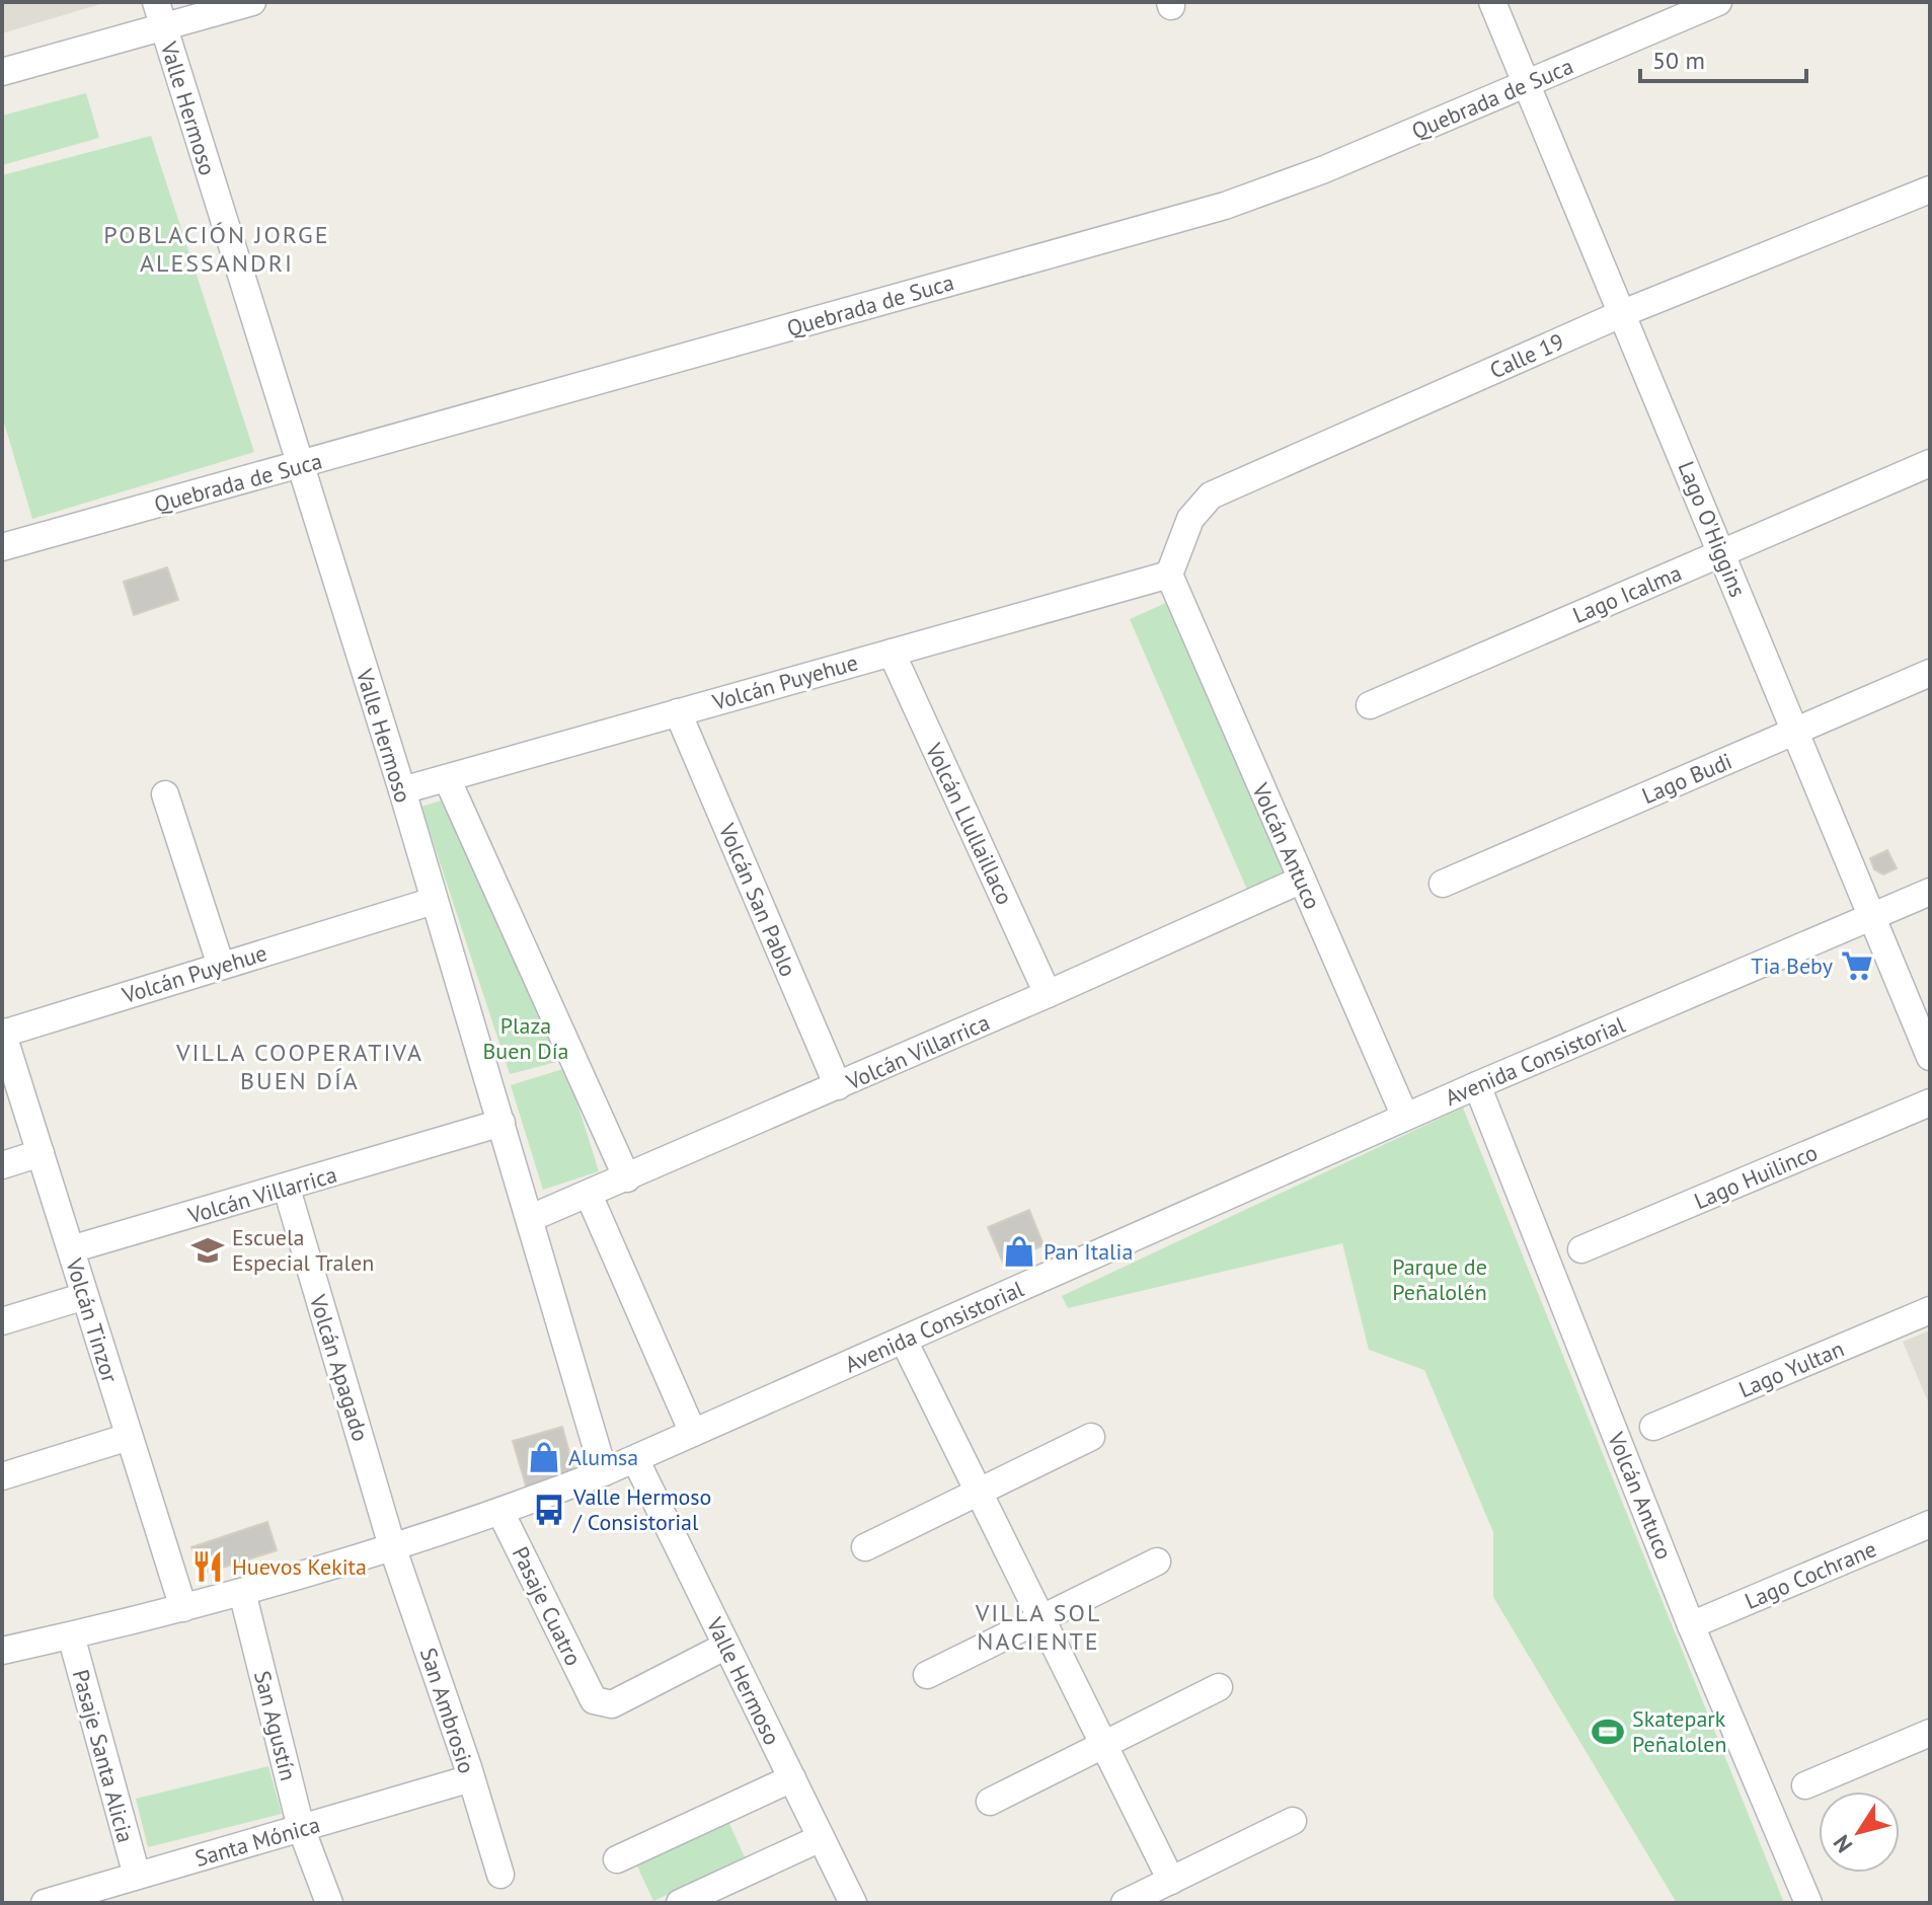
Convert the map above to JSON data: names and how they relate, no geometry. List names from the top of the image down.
{
  "streets": {
    "street": [
      "Quebrada de Suca",
      "Valle Hermoso",
      "Calle 19",
      "Lago O'Higgins",
      "Lago Icalma",
      "Volcán Puyehue",
      "Lago Budi",
      "Volcán Llullaillaco",
      "Volcán Antuco",
      "Volcán San Pablo",
      "Volcán Villarrica",
      "Avenida Consistorial",
      "Lago Huilinco",
      "Volcán Tinzor",
      "Volcán Apagado",
      "Lago Yultan",
      "Lago Cochrane",
      "Pasaje Cuatro",
      "San Ambrosio",
      "San Agustín",
      "Pasaje Santa Alicia",
      "Santa Mónica"
    ]
  },
  "crossings": [
    ["Quebrada de Suca", "Valle Hermoso"],
    ["Quebrada de Suca", "Lago O'Higgins"],
    ["Valle Hermoso", "Volcán Puyehue"],
    ["Valle Hermoso", "Volcán Villarrica"],
    ["Valle Hermoso", "Avenida Consistorial"],
    ["Valle Hermoso", "Pasaje Cuatro"],
    ["Calle 19", "Lago O'Higgins"],
    ["Calle 19", "Volcán Puyehue"],
    ["Calle 19", "Volcán Antuco"],
    ["Lago O'Higgins", "Lago Icalma"],
    ["Lago O'Higgins", "Lago Budi"],
    ["Lago O'Higgins", "Avenida Consistorial"],
    ["Volcán Puyehue", "Volcán Llullaillaco"],
    ["Volcán Puyehue", "Volcán Antuco"],
    ["Volcán Puyehue", "Volcán San Pablo"],
    ["Volcán Puyehue", "Volcán Tinzor"],
    ["Volcán Llullaillaco", "Volcán Villarrica"],
    ["Volcán Antuco", "Volcán Villarrica"],
    ["Volcán Antuco", "Avenida Consistorial"],
    ["Volcán Antuco", "Lago Cochrane"],
    ["Volcán San Pablo", "Volcán Villarrica"],
    ["Volcán Villarrica", "Volcán Tinzor"],
    ["Volcán Villarrica", "Volcán Apagado"],
    ["Avenida Consistorial", "Volcán Tinzor"],
    ["Avenida Consistorial", "Volcán Apagado"],
    ["Avenida Consistorial", "Pasaje Cuatro"],
    ["Avenida Consistorial", "San Ambrosio"],
    ["Avenida Consistorial", "San Agustín"],
    ["Avenida Consistorial", "Pasaje Santa Alicia"],
    ["Volcán Apagado", "San Ambrosio"],
    ["San Ambrosio", "Santa Mónica"],
    ["San Agustín", "Santa Mónica"],
    ["Pasaje Santa Alicia", "Santa Mónica"]
  ],
  "districts": ["POBLACIÓN JORGE ALESSANDRI", "VILLA COOPERATIVA BUEN DÍA", "VILLA SOL NACIENTE"],
  "parks": ["Plaza Buen Día", "Parque de Peñalolén"],
  "places": {
    "supermarket": ["Tia Beby"],
    "school or university": ["Escuela Especial Tralen"],
    "shop": ["Pan Italia", "Alumsa"],
    "bus stop": ["Valle Hermoso / Consistorial"],
    "restaurant": ["Huevos Kekita"],
    "sports": ["Skatepark Peñalolen"]
  },
  "scale_bar": "50 m",
  "north": "bottom left"
}
